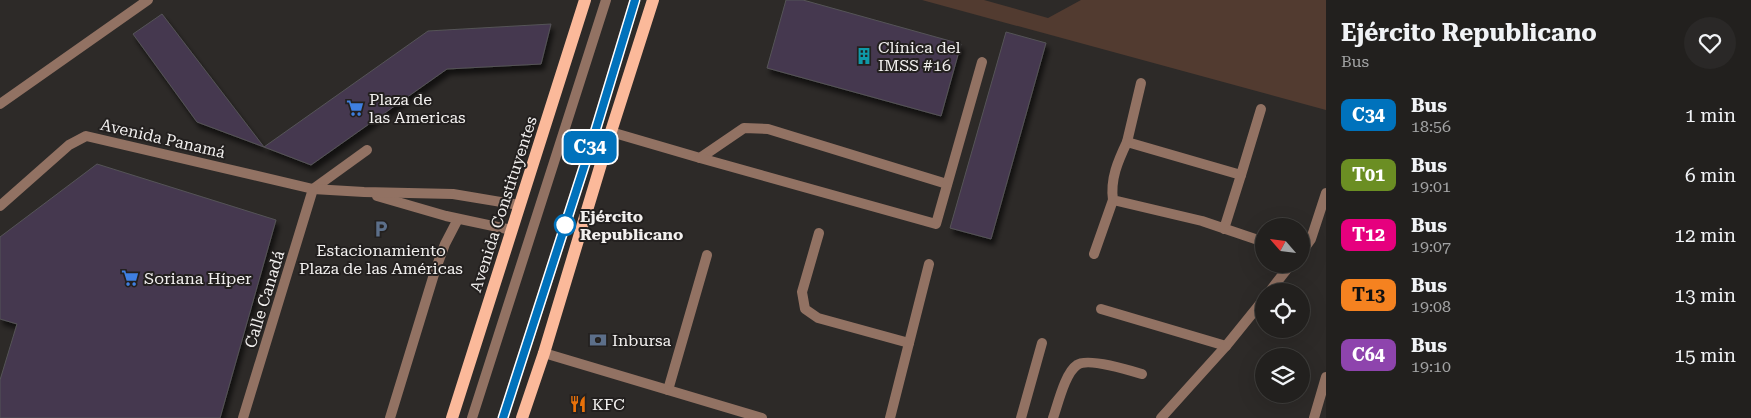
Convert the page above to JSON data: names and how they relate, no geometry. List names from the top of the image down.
{
  "streets": {
    "main road": ["Avenida Constituyentes"],
    "street": ["Avenida Panamá", "Calle Canadá"]
  },
  "crossings": [
    ["Avenida Panamá", "Calle Canadá"]
  ],
  "places": {
    "building": ["Clínica del IMSS #16"],
    "supermarket": ["Plaza de las Americas", "Soriana Híper"],
    "other": ["Ejército Republicano"],
    "parking": ["Estacionamiento Plaza de las Américas"],
    "bank": ["Inbursa"],
    "restaurant": ["KFC"]
  },
  "lines": ["bus line C34"],
  "north": "top left",
  "page": {
    "on_map": "C34",
    "heading": ["Ejército Republicano", "Bus"],
    "list": [
      {
        "mark": "C34",
        "name": "Bus",
        "note": "18:56",
        "value": "1 min"
      },
      {
        "mark": "T01",
        "name": "Bus",
        "note": "19:01",
        "value": "6 min"
      },
      {
        "mark": "T12",
        "name": "Bus",
        "note": "19:07",
        "value": "12 min"
      },
      {
        "mark": "T13",
        "name": "Bus",
        "note": "19:08",
        "value": "13 min"
      },
      {
        "mark": "C64",
        "name": "Bus",
        "note": "19:10",
        "value": "15 min"
      }
    ]
  }
}
